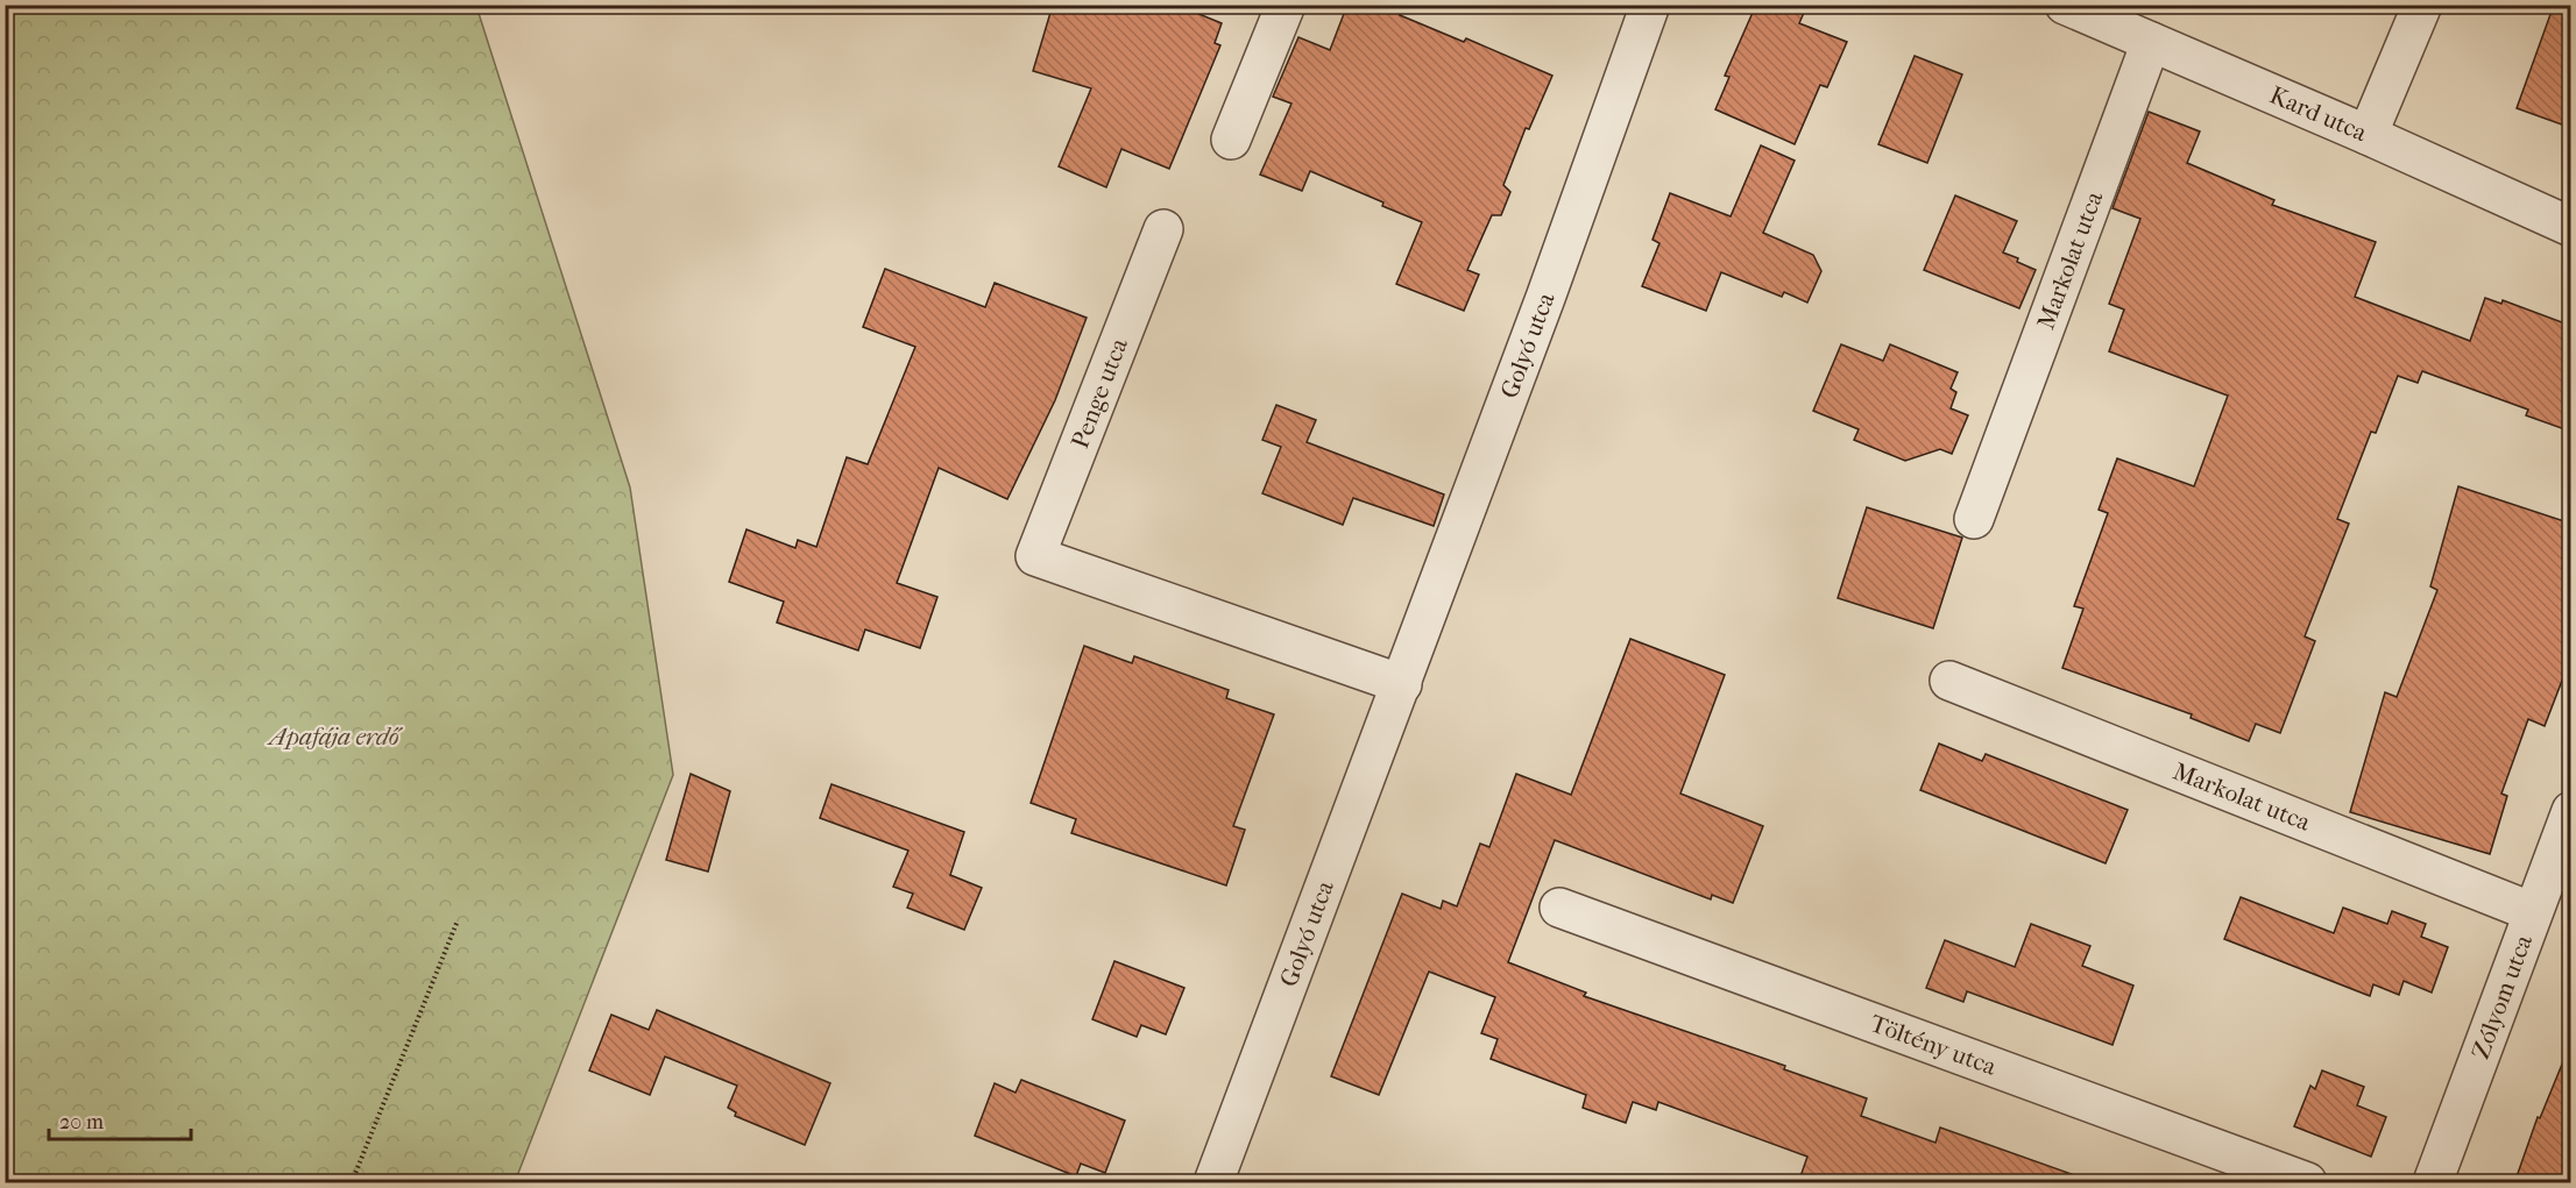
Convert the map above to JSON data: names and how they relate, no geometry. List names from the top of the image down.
{
  "streets": {
    "street": [
      "Kard utca",
      "Markolat utca",
      "Golyó utca",
      "Penge utca",
      "Zólyom utca",
      "Töltény utca"
    ]
  },
  "crossings": [
    ["Kard utca", "Markolat utca"],
    ["Markolat utca", "Zólyom utca"],
    ["Golyó utca", "Penge utca"]
  ],
  "parks": ["Apafája erdő"],
  "scale_bar": "20 m"
}
